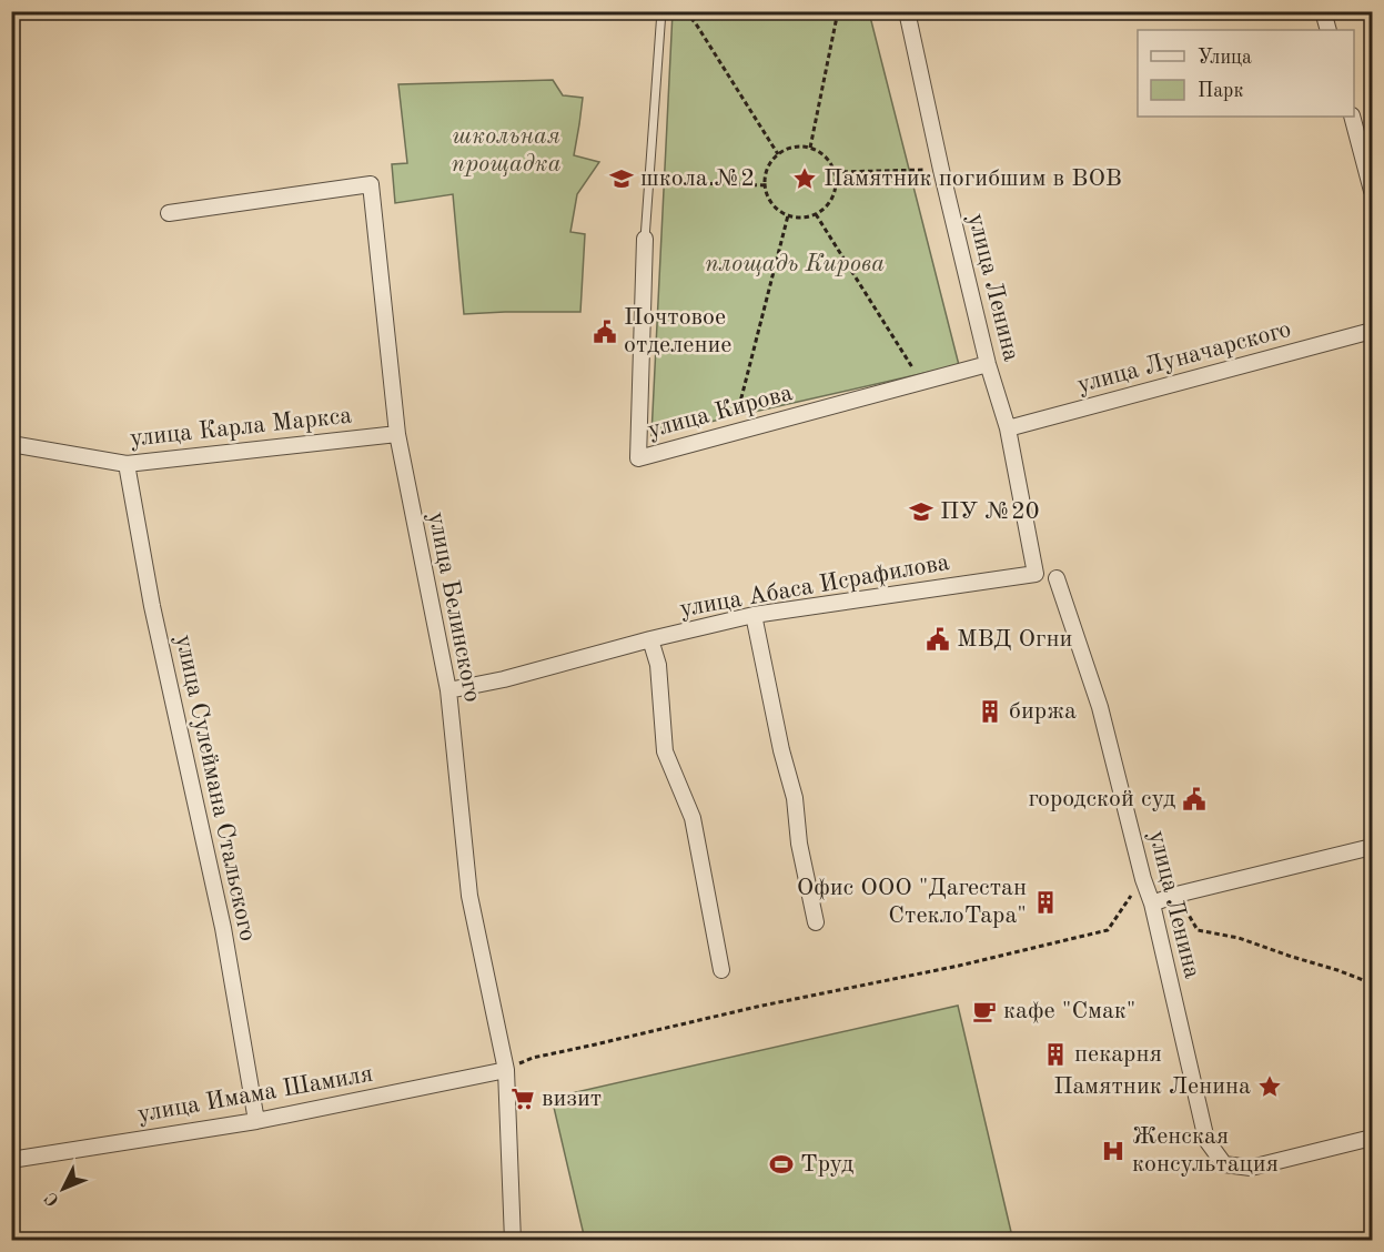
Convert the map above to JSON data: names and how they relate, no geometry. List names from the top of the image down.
{
  "streets": {
    "street": [
      "улица Ленина",
      "улица Луначарского",
      "улица Кирова",
      "улица Карла Маркса",
      "улица Абаса Исрафилова",
      "улица Белинского",
      "улица Сулеймана Стальского",
      "улица Имама Шамиля"
    ]
  },
  "crossings": [
    ["улица Ленина", "улица Луначарского"],
    ["улица Ленина", "улица Кирова"],
    ["улица Ленина", "улица Абаса Исрафилова"],
    ["улица Карла Маркса", "улица Белинского"],
    ["улица Карла Маркса", "улица Сулеймана Стальского"],
    ["улица Абаса Исрафилова", "улица Белинского"],
    ["улица Белинского", "улица Имама Шамиля"],
    ["улица Сулеймана Стальского", "улица Имама Шамиля"]
  ],
  "parks": ["школьная прощадка", "площадь Кирова"],
  "places": {
    "school or university": ["школа №2", "ПУ №20"],
    "place": ["Памятник погибшим в ВОВ", "Памятник Ленина"],
    "public building": ["Почтовое отделение", "МВД Огни", "городской суд"],
    "building": ["биржа", "Офис ООО \"Дагестан СтеклоТара\"", "пекарня"],
    "cafe": ["кафе \"Смак\""],
    "supermarket": ["визит"],
    "hospital": ["Женская консультация"],
    "sports": ["Труд"]
  },
  "legend": ["Улица", "Парк"],
  "north": "bottom left"
}
